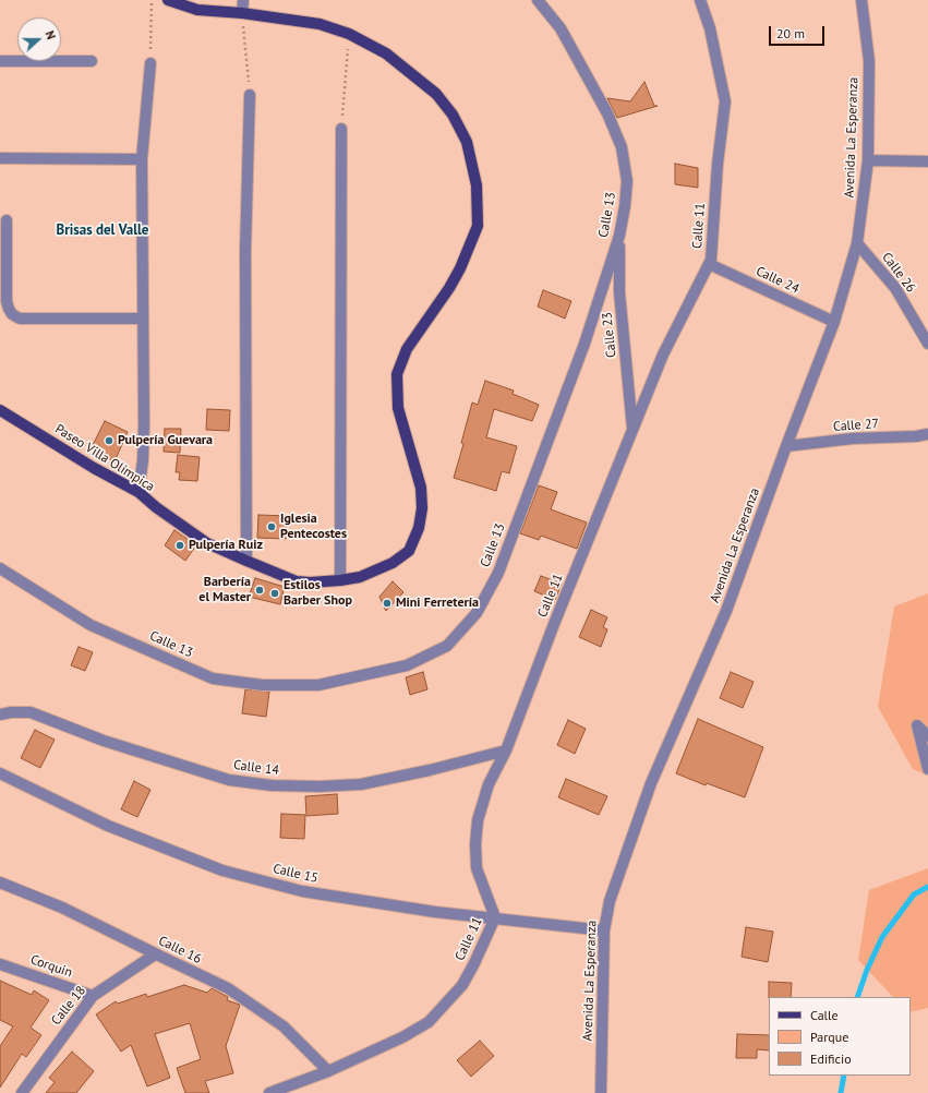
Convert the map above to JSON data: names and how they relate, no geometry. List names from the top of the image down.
{
  "streets": {
    "main road": ["Paseo Villa Olímpica"],
    "street": [
      "Avenida La Esperanza",
      "Calle 13",
      "Calle 11",
      "Calle 26",
      "Calle 24",
      "Calle 23",
      "Calle 27",
      "Calle 14",
      "Calle 15",
      "Calle 16",
      "Corquin",
      "Calle 18"
    ]
  },
  "crossings": [
    ["Avenida La Esperanza", "Calle 26"],
    ["Avenida La Esperanza", "Calle 24"],
    ["Avenida La Esperanza", "Calle 27"],
    ["Avenida La Esperanza", "Calle 15"],
    ["Calle 13", "Calle 23"],
    ["Calle 11", "Calle 24"],
    ["Calle 11", "Calle 23"],
    ["Calle 11", "Calle 14"],
    ["Calle 11", "Calle 15"],
    ["Calle 11", "Calle 16"],
    ["Calle 16", "Calle 18"],
    ["Corquin", "Calle 18"]
  ],
  "districts": ["Brisas del Valle"],
  "places": [
    "Pulpería Guevara",
    "Iglesia Pentecostes",
    "Pulpería Ruiz",
    "Barbería el Master",
    "Estilos Barber Shop",
    "Mini Ferretería"
  ],
  "legend": ["Calle", "Parque", "Edificio"],
  "scale_bar": "20 m",
  "north": "right"
}
